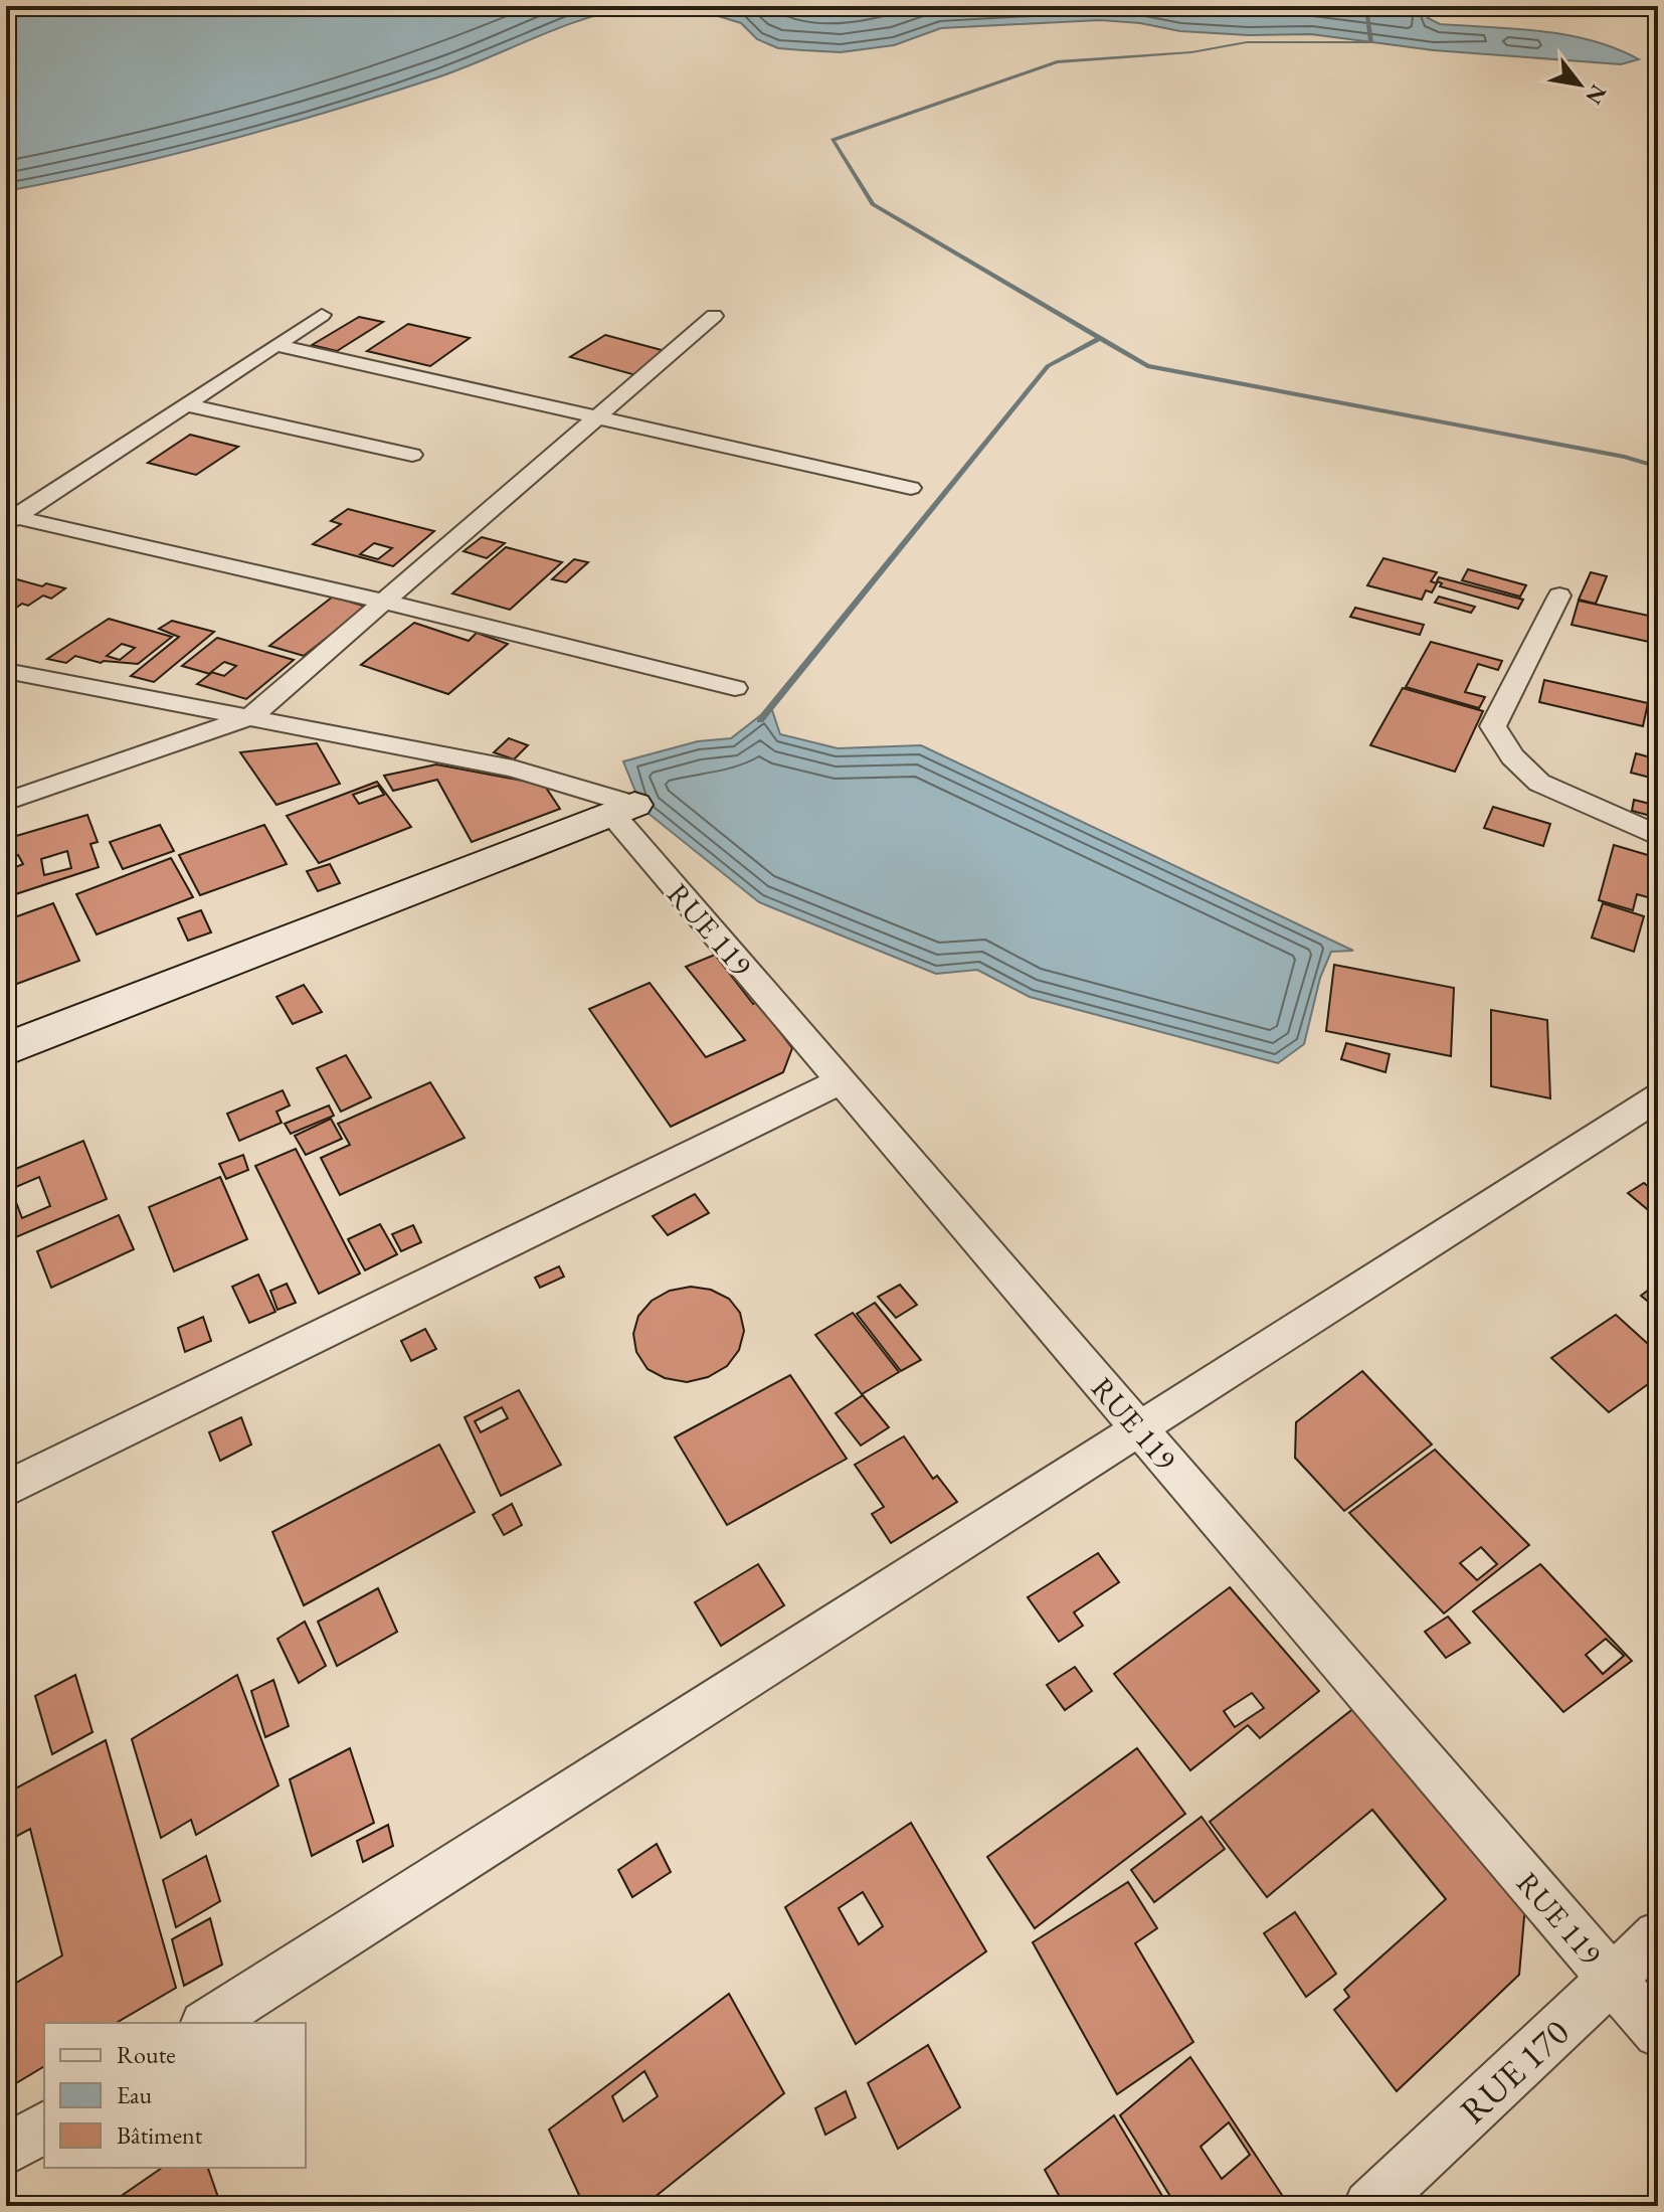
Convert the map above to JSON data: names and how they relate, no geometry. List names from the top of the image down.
{
  "streets": {
    "street": ["RUE 119", "RUE 170"]
  },
  "crossings": [
    ["RUE 119", "RUE 170"]
  ],
  "legend": ["Route", "Eau", "Bâtiment"],
  "north": "bottom right"
}
